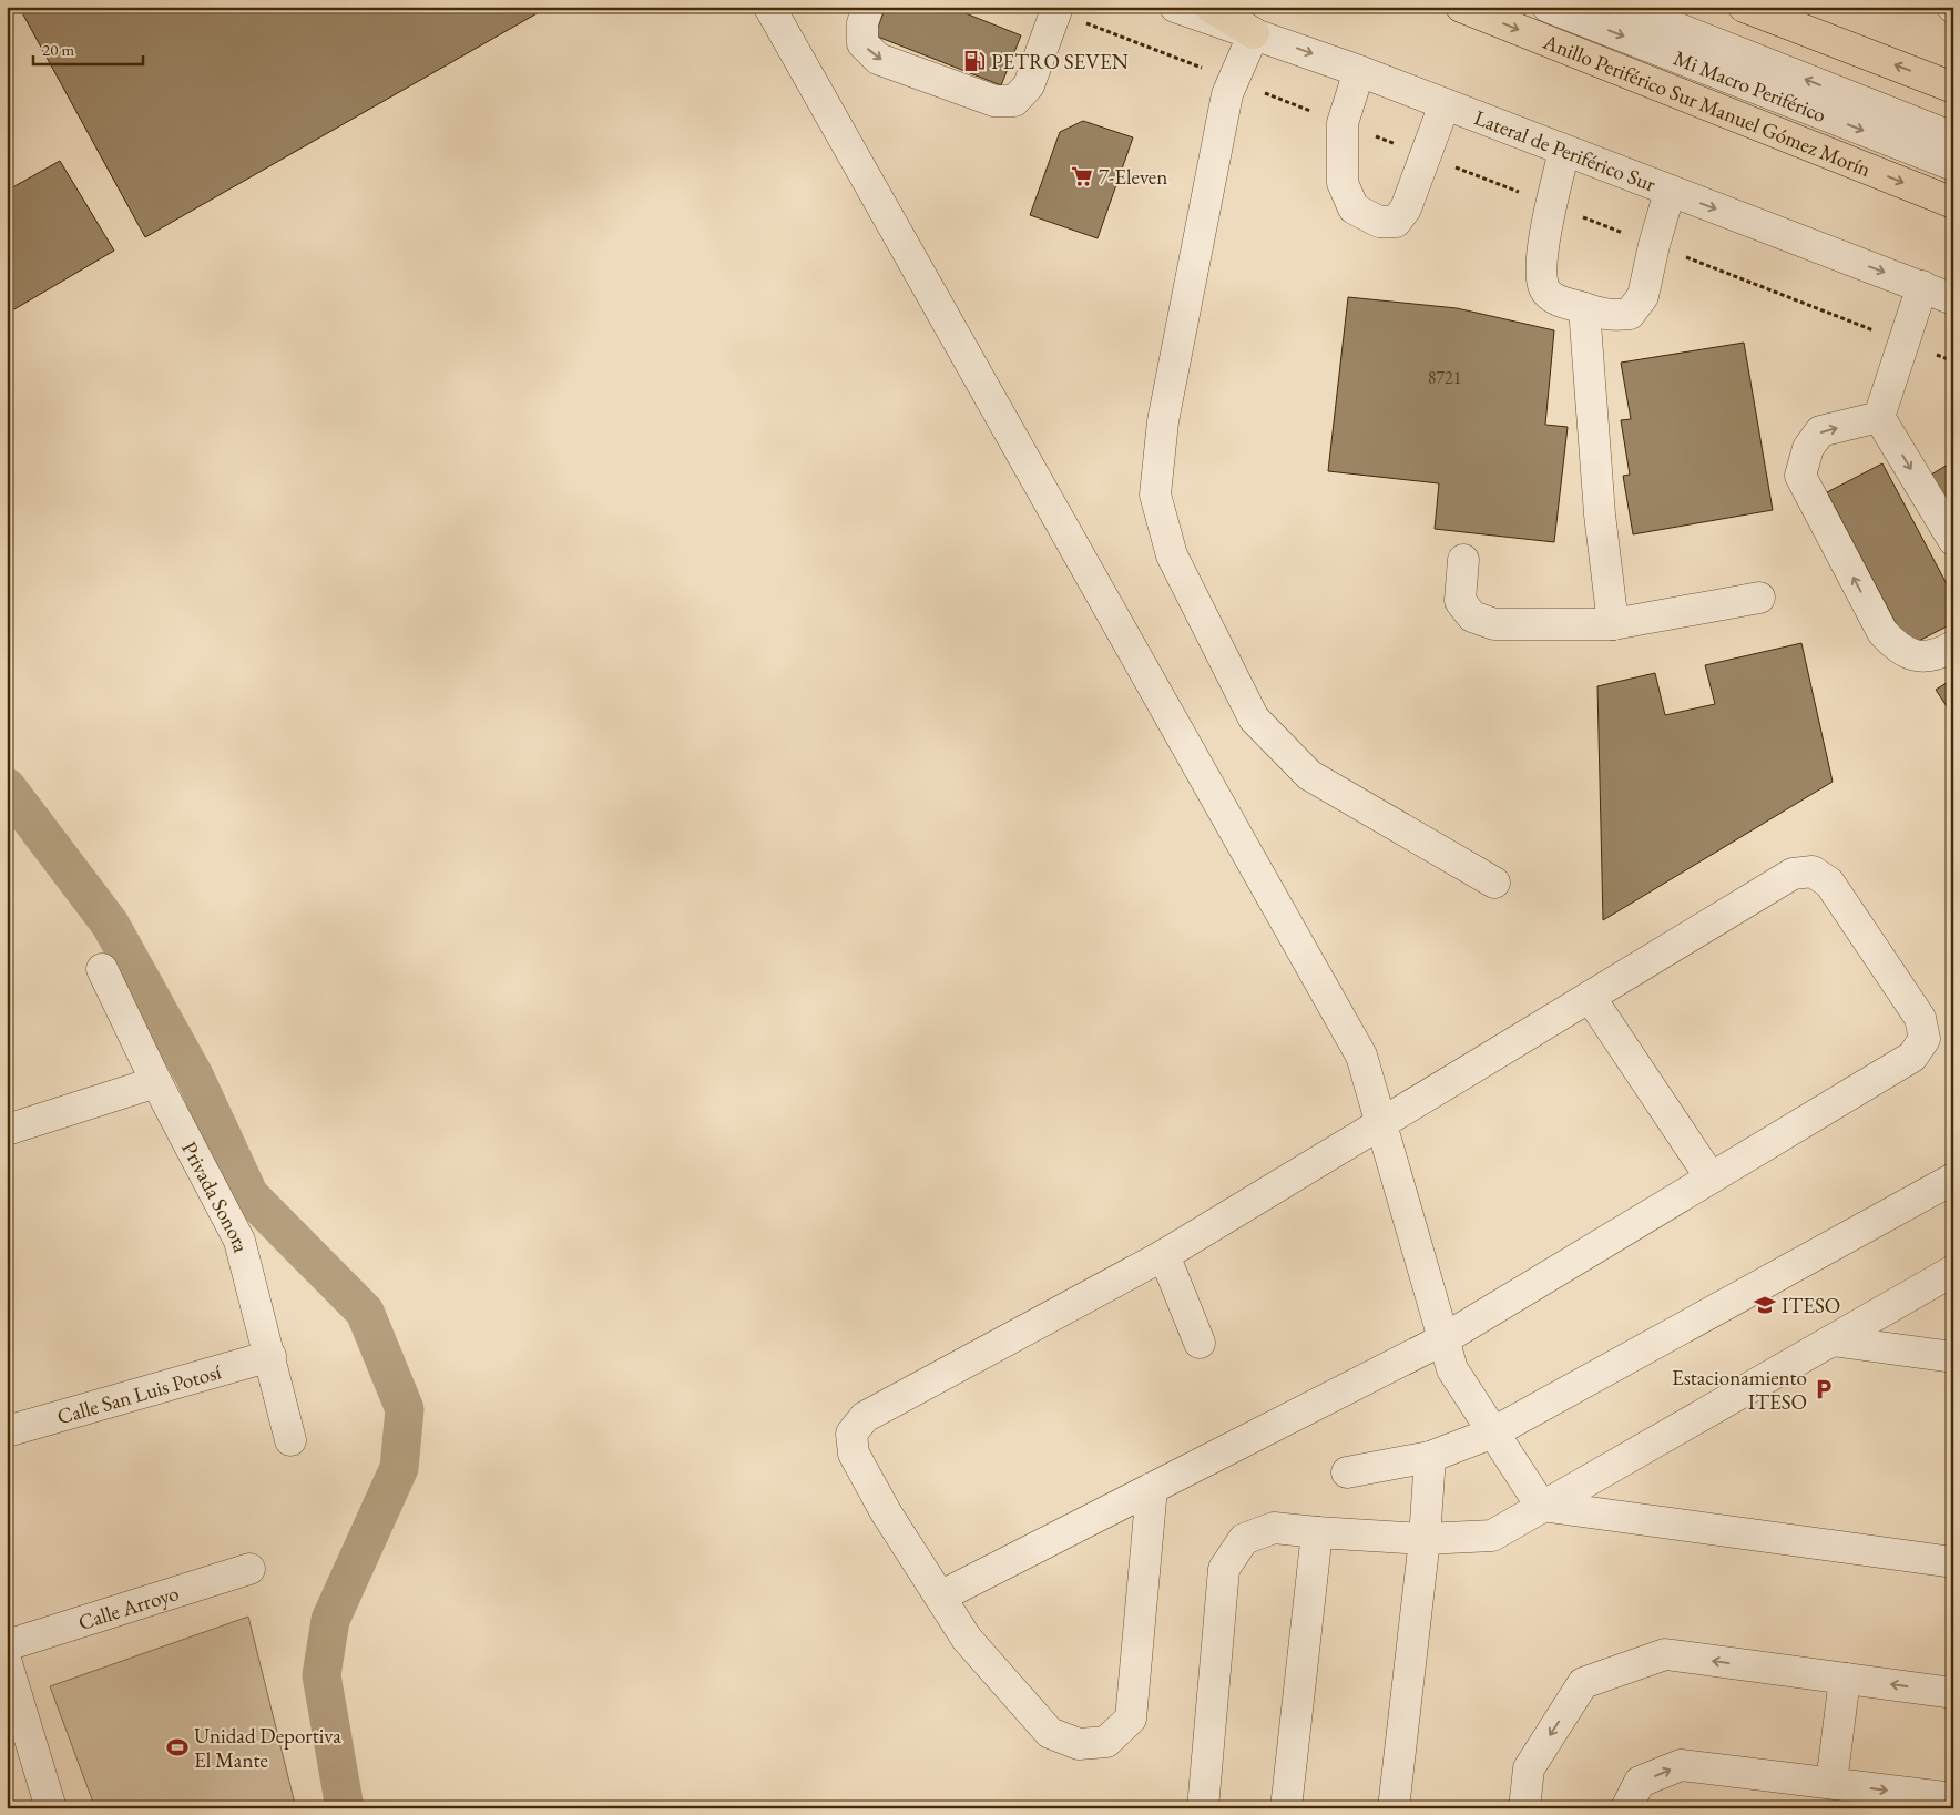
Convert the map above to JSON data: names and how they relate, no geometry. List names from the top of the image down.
{
  "streets": {
    "highway": ["Anillo Periférico Sur Manuel Gómez Morín"],
    "street": [
      "Mi Macro Periférico",
      "Lateral de Periférico Sur",
      "Privada Sonora",
      "Calle San Luis Potosí",
      "Calle Arroyo"
    ]
  },
  "crossings": [
    ["Privada Sonora", "Calle San Luis Potosí"]
  ],
  "one_way": ["Lateral de Periférico Sur"],
  "places": {
    "fuel station": ["PETRO SEVEN"],
    "supermarket": ["7-Eleven"],
    "school or university": ["ITESO"],
    "parking": ["Estacionamiento ITESO"],
    "sports": ["Unidad Deportiva El Mante"]
  },
  "house_numbers": ["8721"],
  "scale_bar": "20 m"
}
